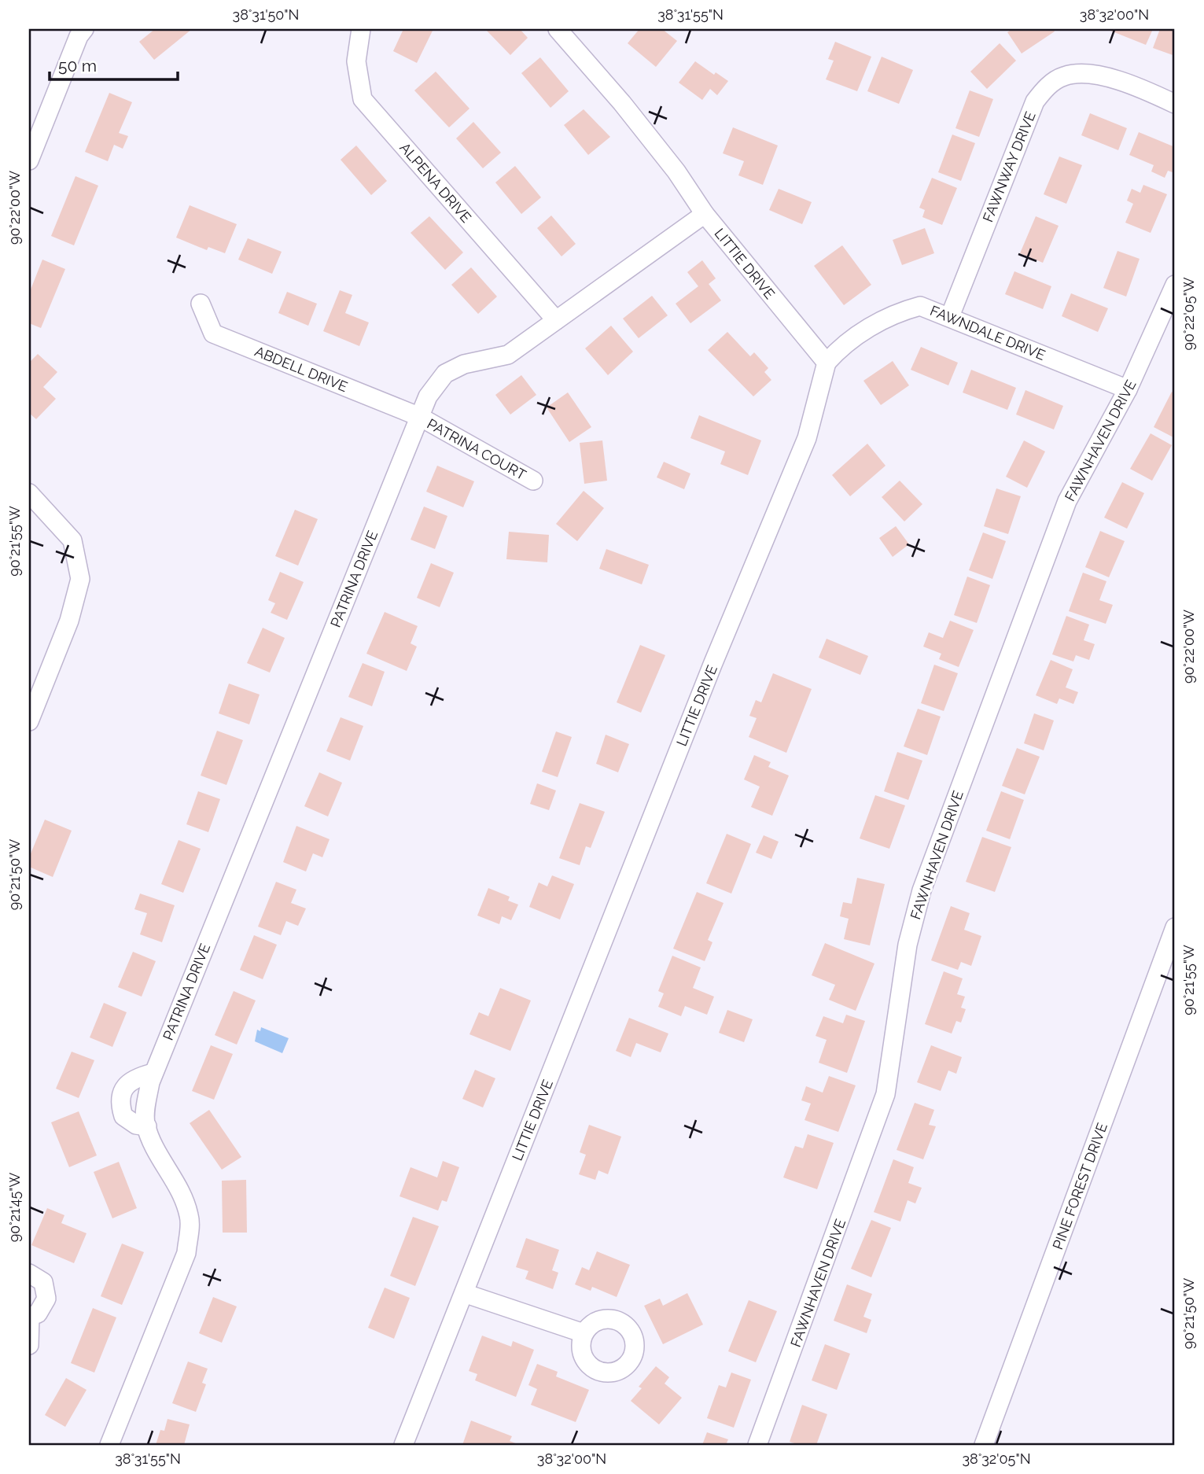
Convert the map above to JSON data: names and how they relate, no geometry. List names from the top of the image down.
{
  "streets": {
    "street": [
      "FAWNWAY DRIVE",
      "ALPENA DRIVE",
      "LITTIE DRIVE",
      "FAWNDALE DRIVE",
      "ABDELL DRIVE",
      "FAWNHAVEN DRIVE",
      "PATRINA COURT",
      "PATRINA DRIVE",
      "PINE FOREST DRIVE"
    ]
  },
  "crossings": [
    ["FAWNWAY DRIVE", "FAWNDALE DRIVE"],
    ["ALPENA DRIVE", "PATRINA DRIVE"],
    ["LITTIE DRIVE", "FAWNDALE DRIVE"],
    ["LITTIE DRIVE", "PATRINA DRIVE"],
    ["FAWNDALE DRIVE", "FAWNHAVEN DRIVE"],
    ["ABDELL DRIVE", "PATRINA COURT"],
    ["ABDELL DRIVE", "PATRINA DRIVE"],
    ["PATRINA COURT", "PATRINA DRIVE"]
  ],
  "scale_bar": "50 m",
  "coordinates": [
    "38°31'50\"N",
    "38°31'55\"N",
    "38°32'00\"N",
    "90°22'00\"W",
    "90°22'05\"W",
    "90°21'55\"W",
    "90°21'50\"W",
    "90°21'45\"W",
    "38°32'05\"N"
  ]
}
